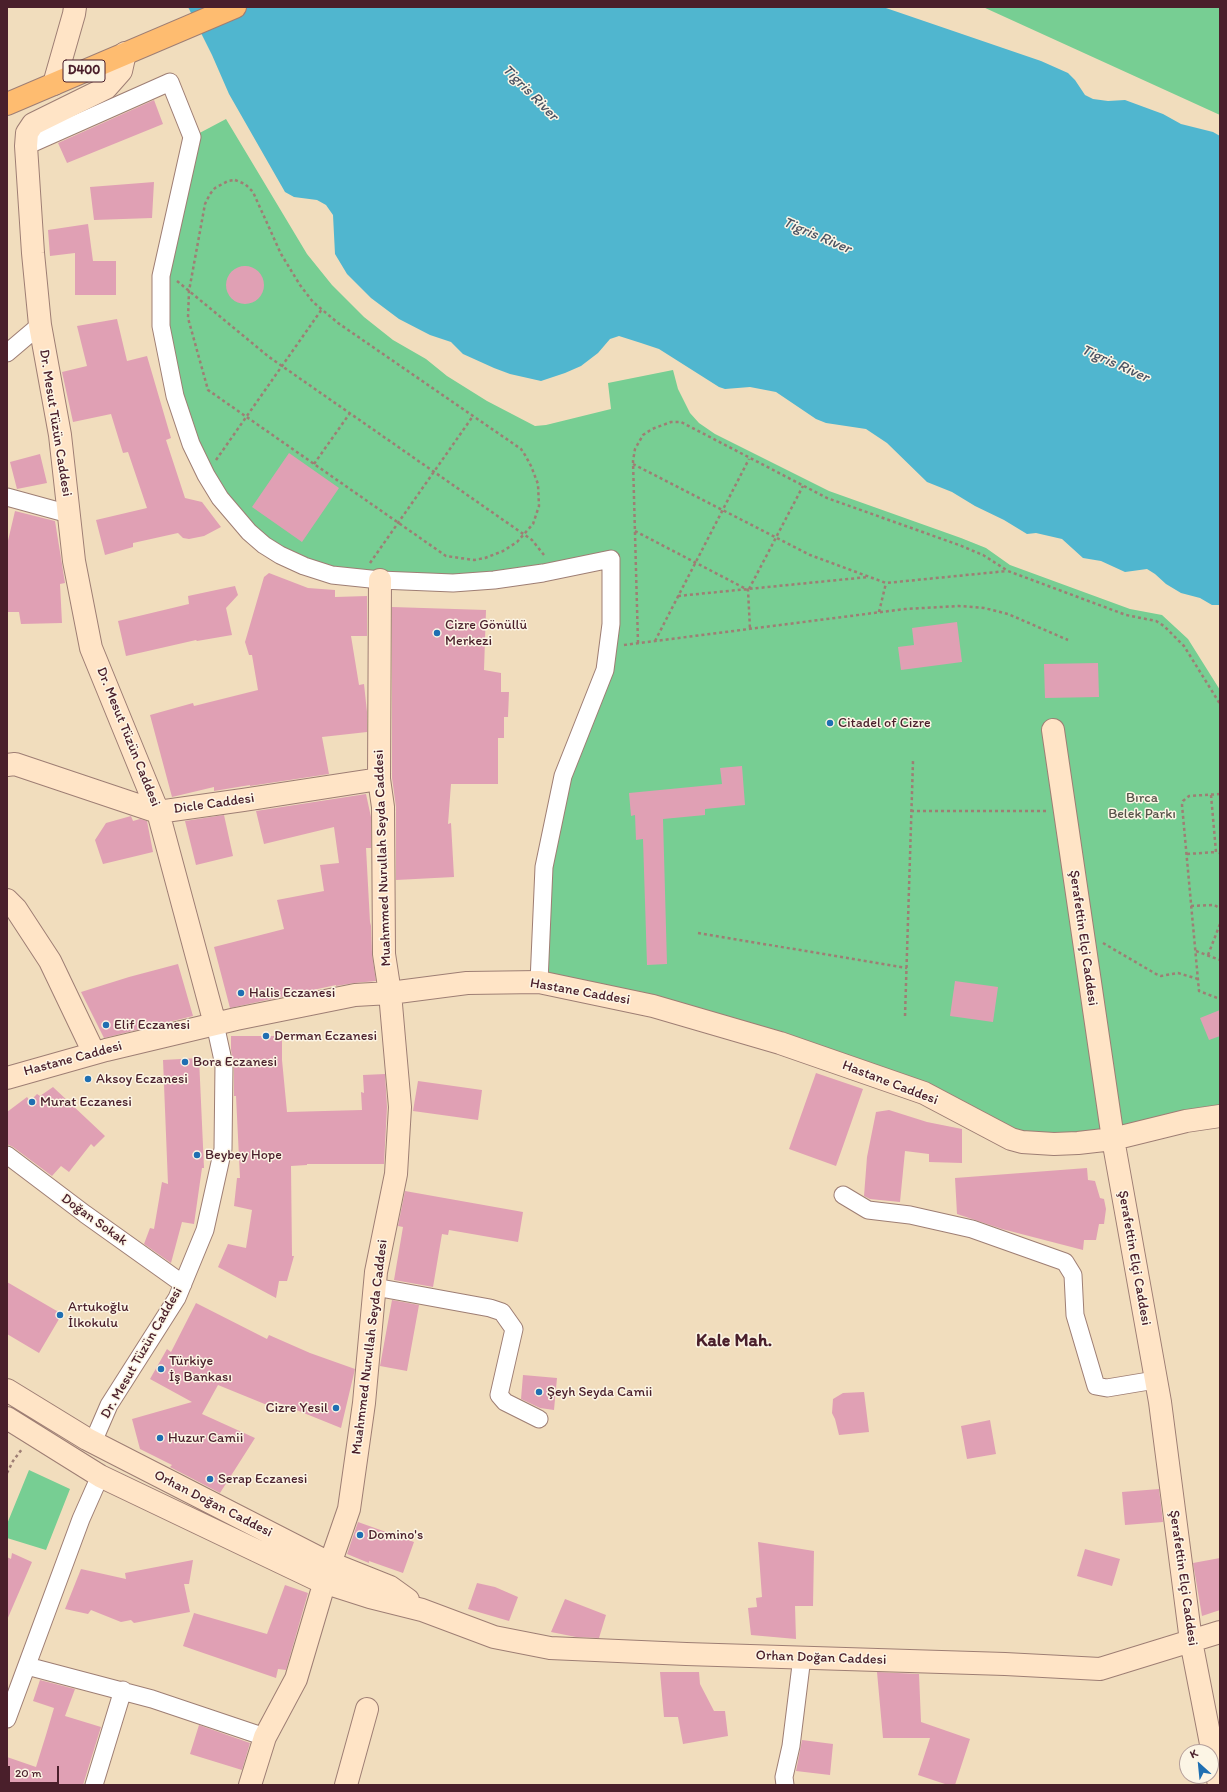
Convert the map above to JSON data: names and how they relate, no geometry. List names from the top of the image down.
{
  "streets": {
    "main road": ["D400"],
    "street": [
      "Dr. Mesut Tüzün Caddesi",
      "Dicle Caddesi",
      "Muahmmed Nurullah Seyda Caddesi",
      "Şerafettin Elçi Caddesi",
      "Hastane Caddesi",
      "Doğan Sokak",
      "Orhan Doğan Caddesi"
    ]
  },
  "crossings": [
    ["D400", "Dr. Mesut Tüzün Caddesi"],
    ["Dr. Mesut Tüzün Caddesi", "Dicle Caddesi"],
    ["Dr. Mesut Tüzün Caddesi", "Hastane Caddesi"],
    ["Dr. Mesut Tüzün Caddesi", "Doğan Sokak"],
    ["Dr. Mesut Tüzün Caddesi", "Orhan Doğan Caddesi"],
    ["Dicle Caddesi", "Muahmmed Nurullah Seyda Caddesi"],
    ["Muahmmed Nurullah Seyda Caddesi", "Hastane Caddesi"],
    ["Muahmmed Nurullah Seyda Caddesi", "Orhan Doğan Caddesi"],
    ["Şerafettin Elçi Caddesi", "Hastane Caddesi"],
    ["Şerafettin Elçi Caddesi", "Orhan Doğan Caddesi"]
  ],
  "districts": ["Kale Mah."],
  "water": ["Tigris River"],
  "parks": ["Bırca Belek Parkı"],
  "places": [
    "Cizre Gönüllü Merkezi",
    "Citadel of Cizre",
    "Halis Eczanesi",
    "Elif Eczanesi",
    "Derman Eczanesi",
    "Bora Eczanesi",
    "Aksoy Eczanesi",
    "Murat Eczanesi",
    "Beybey Hope",
    "Artukoğlu İlkokulu",
    "Türkiye İş Bankası",
    "Şeyh Seyda Camii",
    "Cizre Yesil",
    "Huzur Camii",
    "Serap Eczanesi",
    "Domino's"
  ],
  "scale_bar": "20 m",
  "north": "top left"
}
